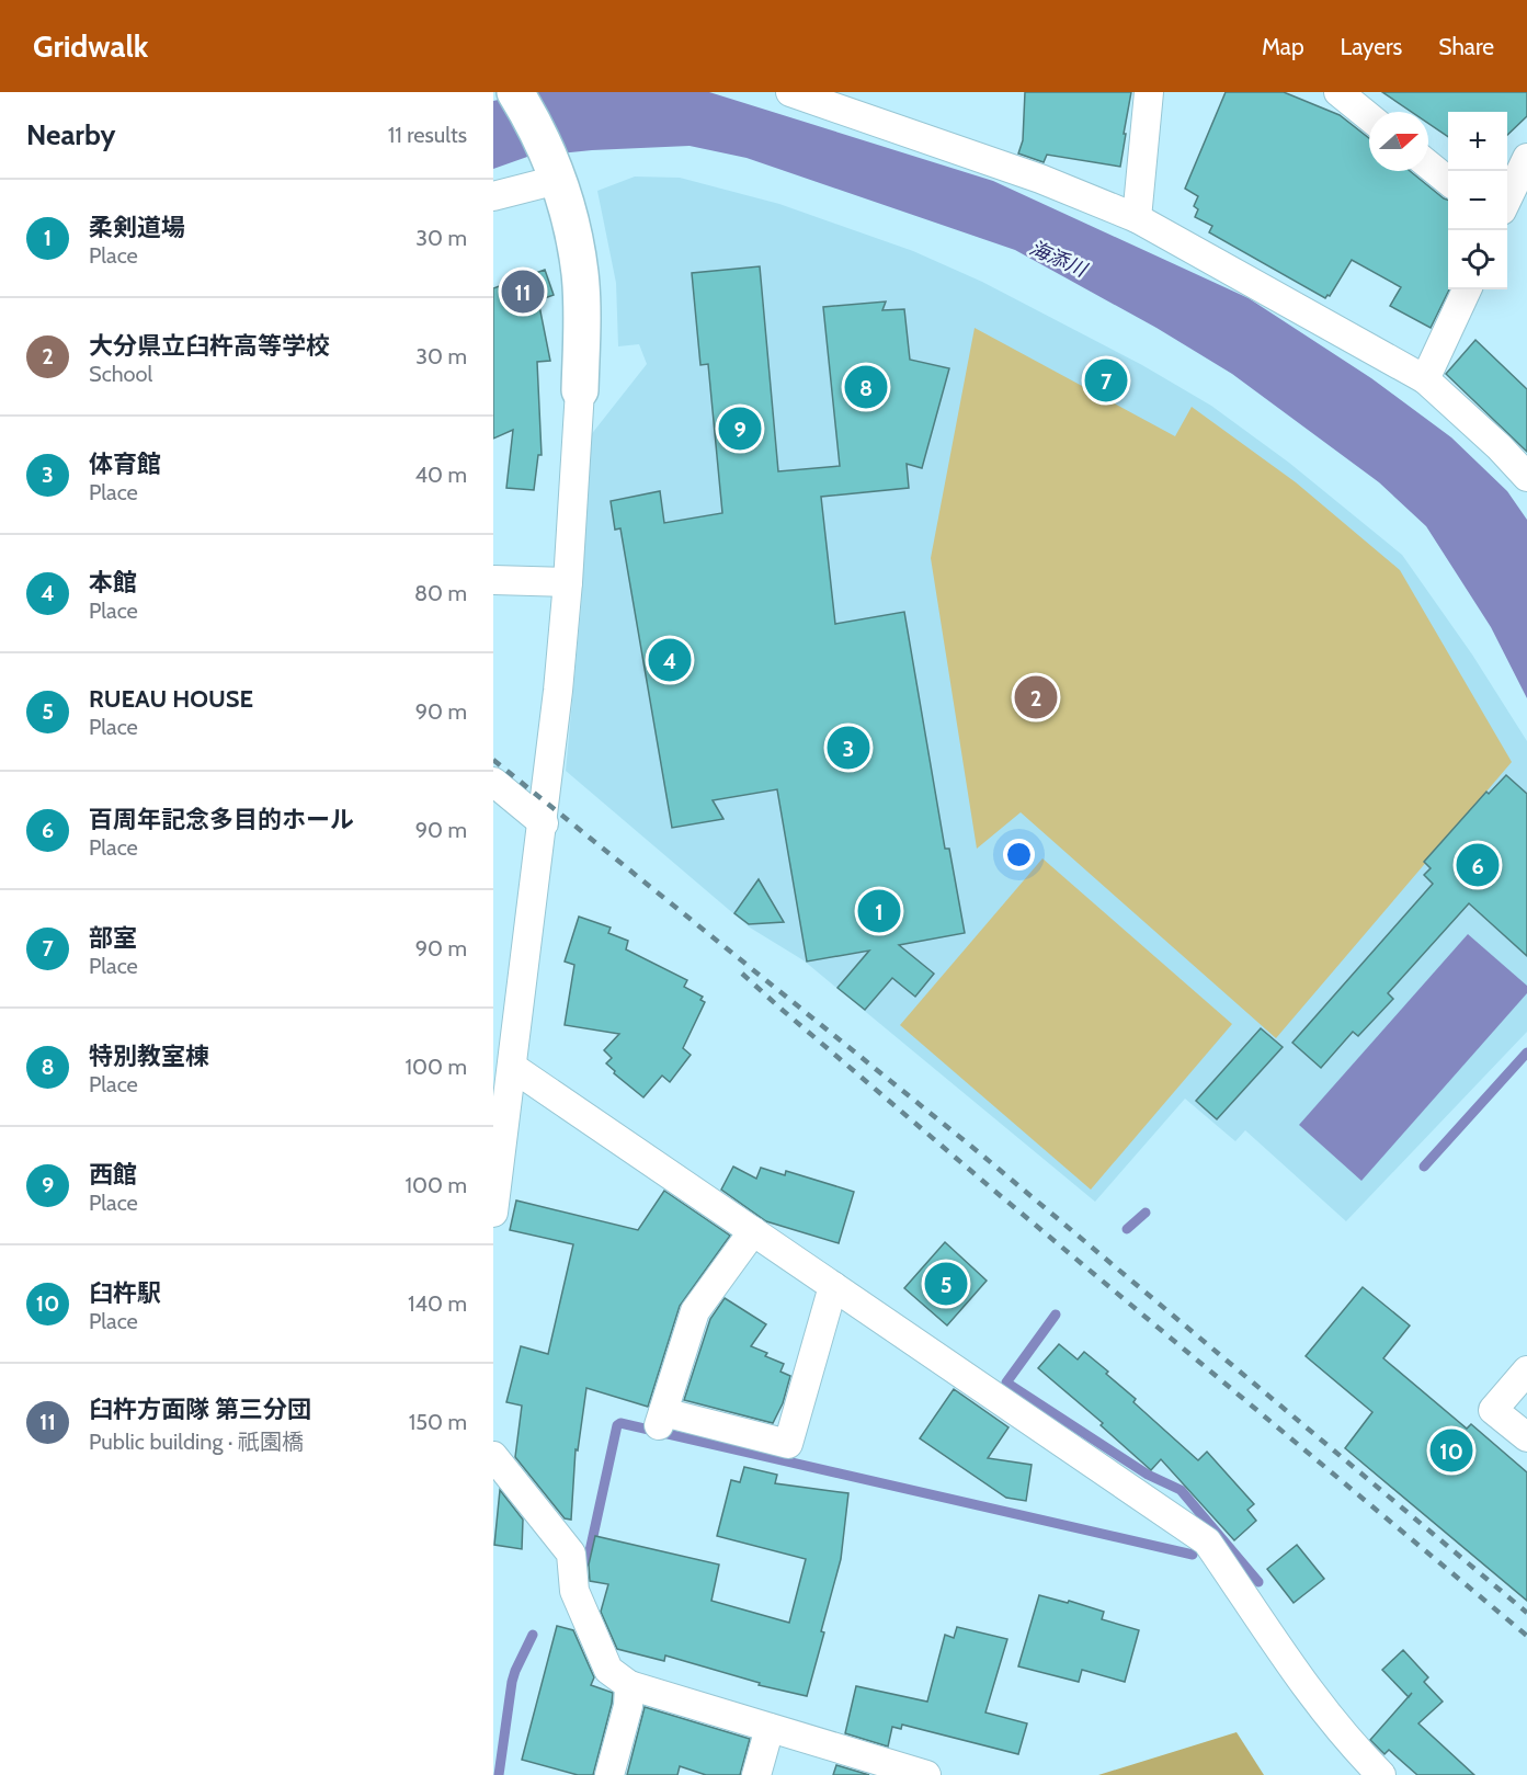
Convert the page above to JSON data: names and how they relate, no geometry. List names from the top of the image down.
{
  "water": ["海添川"],
  "north": "right",
  "page": {
    "header": "Gridwalk",
    "nav": ["Map", "Layers", "Share"],
    "heading": ["Nearby", "11 results"],
    "map_buttons": ["+", "−"],
    "list": [
      {
        "mark": "1",
        "name": "柔剣道場",
        "note": "Place",
        "value": "30 m"
      },
      {
        "mark": "2",
        "name": "大分県立臼杵高等学校",
        "note": "School",
        "value": "30 m"
      },
      {
        "mark": "3",
        "name": "体育館",
        "note": "Place",
        "value": "40 m"
      },
      {
        "mark": "4",
        "name": "本館",
        "note": "Place",
        "value": "80 m"
      },
      {
        "mark": "5",
        "name": "RUEAU HOUSE",
        "note": "Place",
        "value": "90 m"
      },
      {
        "mark": "6",
        "name": "百周年記念多目的ホール",
        "note": "Place",
        "value": "90 m"
      },
      {
        "mark": "7",
        "name": "部室",
        "note": "Place",
        "value": "90 m"
      },
      {
        "mark": "8",
        "name": "特別教室棟",
        "note": "Place",
        "value": "100 m"
      },
      {
        "mark": "9",
        "name": "西館",
        "note": "Place",
        "value": "100 m"
      },
      {
        "mark": "10",
        "name": "臼杵駅",
        "note": "Place",
        "value": "140 m"
      },
      {
        "mark": "11",
        "name": "臼杵方面隊 第三分団",
        "note": "Public building · 祇園橋",
        "value": "150 m"
      }
    ],
    "pins": [
      "11",
      "7",
      "8",
      "9",
      "4",
      "2",
      "3",
      "6",
      "1",
      "5",
      "10"
    ]
  }
}
